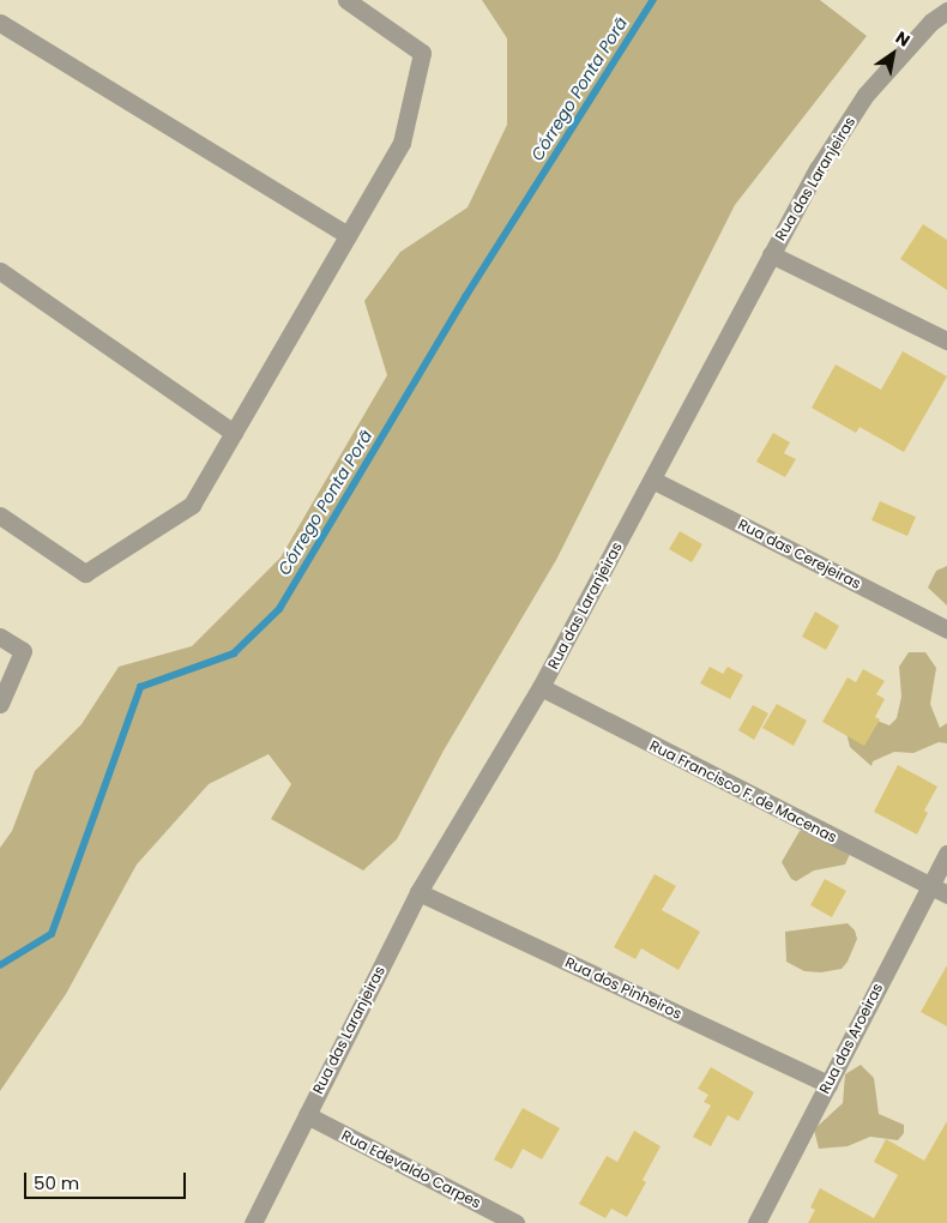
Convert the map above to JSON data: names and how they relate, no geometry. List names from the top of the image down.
{
  "streets": {
    "street": [
      "Rua das Laranjeiras",
      "Rua das Cerejeiras",
      "Rua Francisco F. de Macenas",
      "Rua dos Pinheiros",
      "Rua das Aroeiras",
      "Rua Edevaldo Carpes"
    ]
  },
  "crossings": [
    ["Rua das Laranjeiras", "Rua das Cerejeiras"],
    ["Rua das Laranjeiras", "Rua Francisco F. de Macenas"],
    ["Rua das Laranjeiras", "Rua dos Pinheiros"],
    ["Rua das Laranjeiras", "Rua Edevaldo Carpes"],
    ["Rua Francisco F. de Macenas", "Rua das Aroeiras"],
    ["Rua dos Pinheiros", "Rua das Aroeiras"]
  ],
  "water": ["Córrego Ponta Porã"],
  "scale_bar": "50 m",
  "north": "top right"
}
